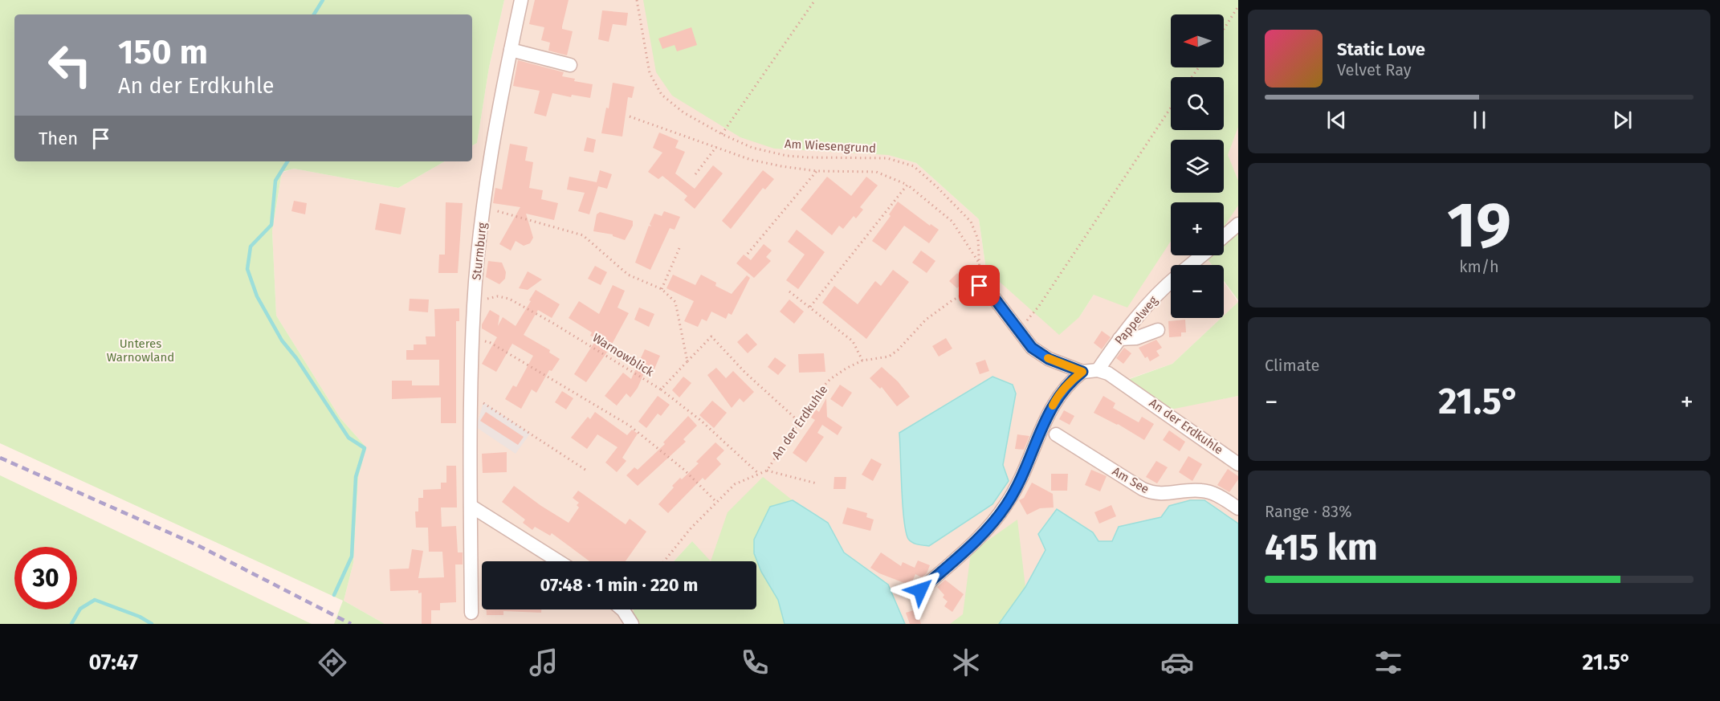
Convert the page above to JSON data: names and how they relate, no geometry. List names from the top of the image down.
{
  "streets": {
    "street": [
      "Sturmburg",
      "Pappelweg",
      "An der Erdkuhle",
      "Am See"
    ],
    "path": ["Am Wiesengrund", "Warnowblick"]
  },
  "crossings": [
    ["Am Wiesengrund", "An der Erdkuhle"],
    ["Sturmburg", "Warnowblick"],
    ["Pappelweg", "An der Erdkuhle"],
    ["Warnowblick", "An der Erdkuhle"]
  ],
  "parks": ["Unteres Warnowland"],
  "north": "left",
  "page": {
    "map_buttons": ["+", "−"],
    "turn": ["150 m", "An der Erdkuhle"],
    "song": ["Static Love", "Velvet Ray"],
    "then": "Then",
    "tile": [
      ["19", "km/h"],
      "Climate",
      ["Range · 83%", "415 km"]
    ],
    "heat": ["−", "21.5°", "+"],
    "limit": "30",
    "trip": "07:48 · 1 min · 220 m",
    "tabs": ["07:47", "21.5°"]
  }
}
